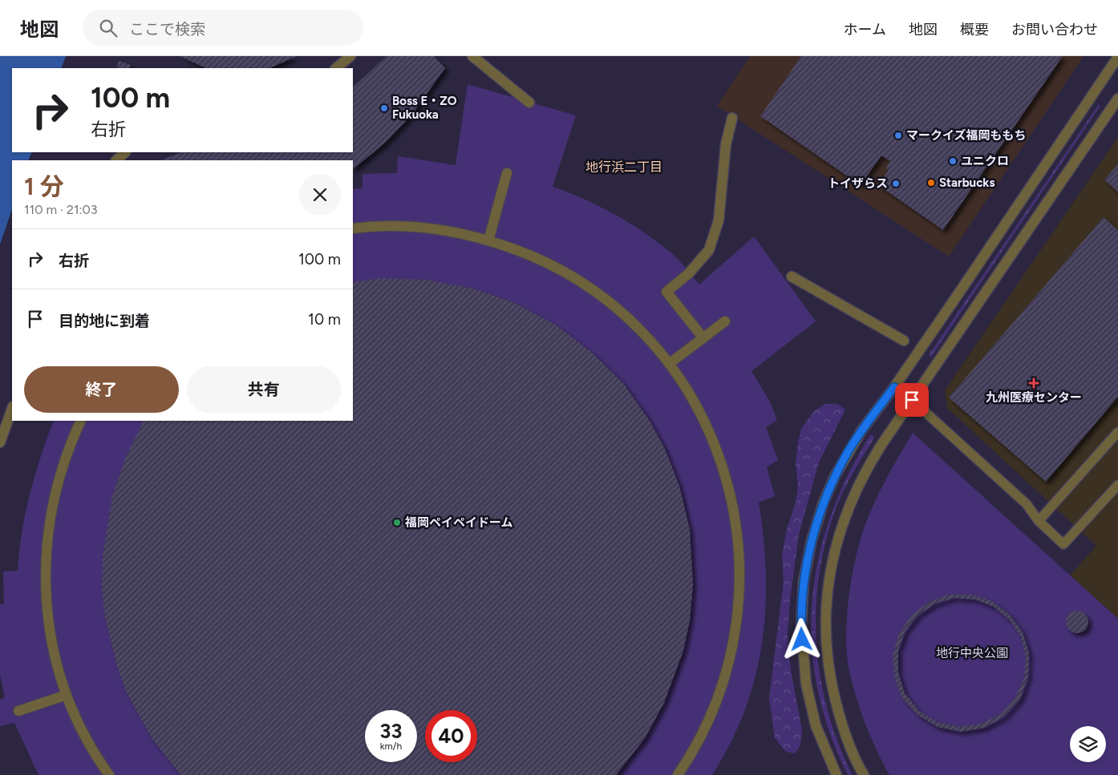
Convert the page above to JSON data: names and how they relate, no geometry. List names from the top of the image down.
{
  "districts": ["地行浜二丁目"],
  "parks": ["地行中央公園"],
  "places": {
    "other": [
      "Boss E・ZO Fukuoka",
      "マークイズ福岡ももち",
      "ユニクロ",
      "Starbucks",
      "トイザらス",
      "福岡ペイペイドーム"
    ],
    "health": ["九州医療センター"]
  },
  "page": {
    "header": "地図",
    "search": "ここで検索",
    "nav": [
      "ホーム",
      "地図",
      "概要",
      "お問い合わせ"
    ],
    "turn": ["100 m", "右折"],
    "heading": ["1 分", "110 m · 21:03"],
    "list": [
      {
        "name": "右折",
        "value": "100 m"
      },
      {
        "name": "目的地に到着",
        "value": "10 m"
      }
    ],
    "buttons": ["終了", "共有"],
    "speed": "33 km/h",
    "limit": "40"
  }
}
